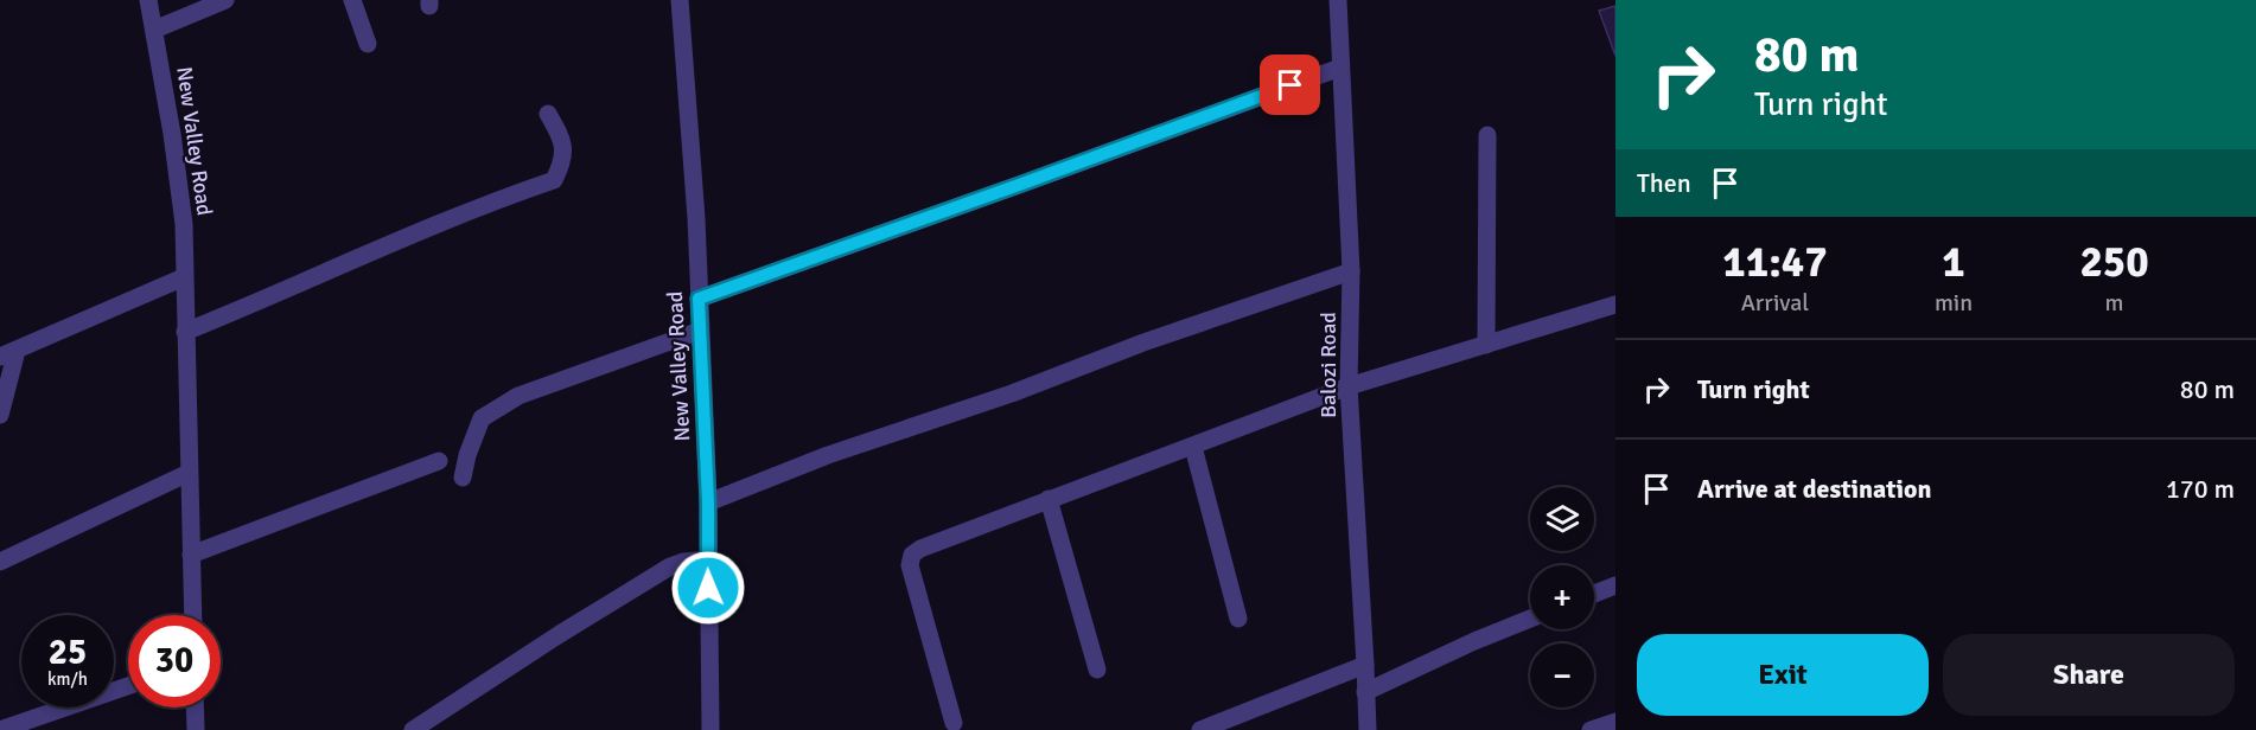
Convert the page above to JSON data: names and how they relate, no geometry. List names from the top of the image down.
{
  "streets": {
    "street": ["New Valley Road", "Balozi Road"]
  },
  "page": {
    "turn": ["80 m", "Turn right"],
    "then": "Then",
    "eta": [
      "11:47",
      "Arrival",
      "1",
      "min",
      "250",
      "m"
    ],
    "list": [
      {
        "name": "Turn right",
        "value": "80 m"
      },
      {
        "name": "Arrive at destination",
        "value": "170 m"
      }
    ],
    "map_buttons": ["+", "−"],
    "speed": "25 km/h",
    "limit": "30",
    "buttons": ["Exit", "Share"]
  }
}
